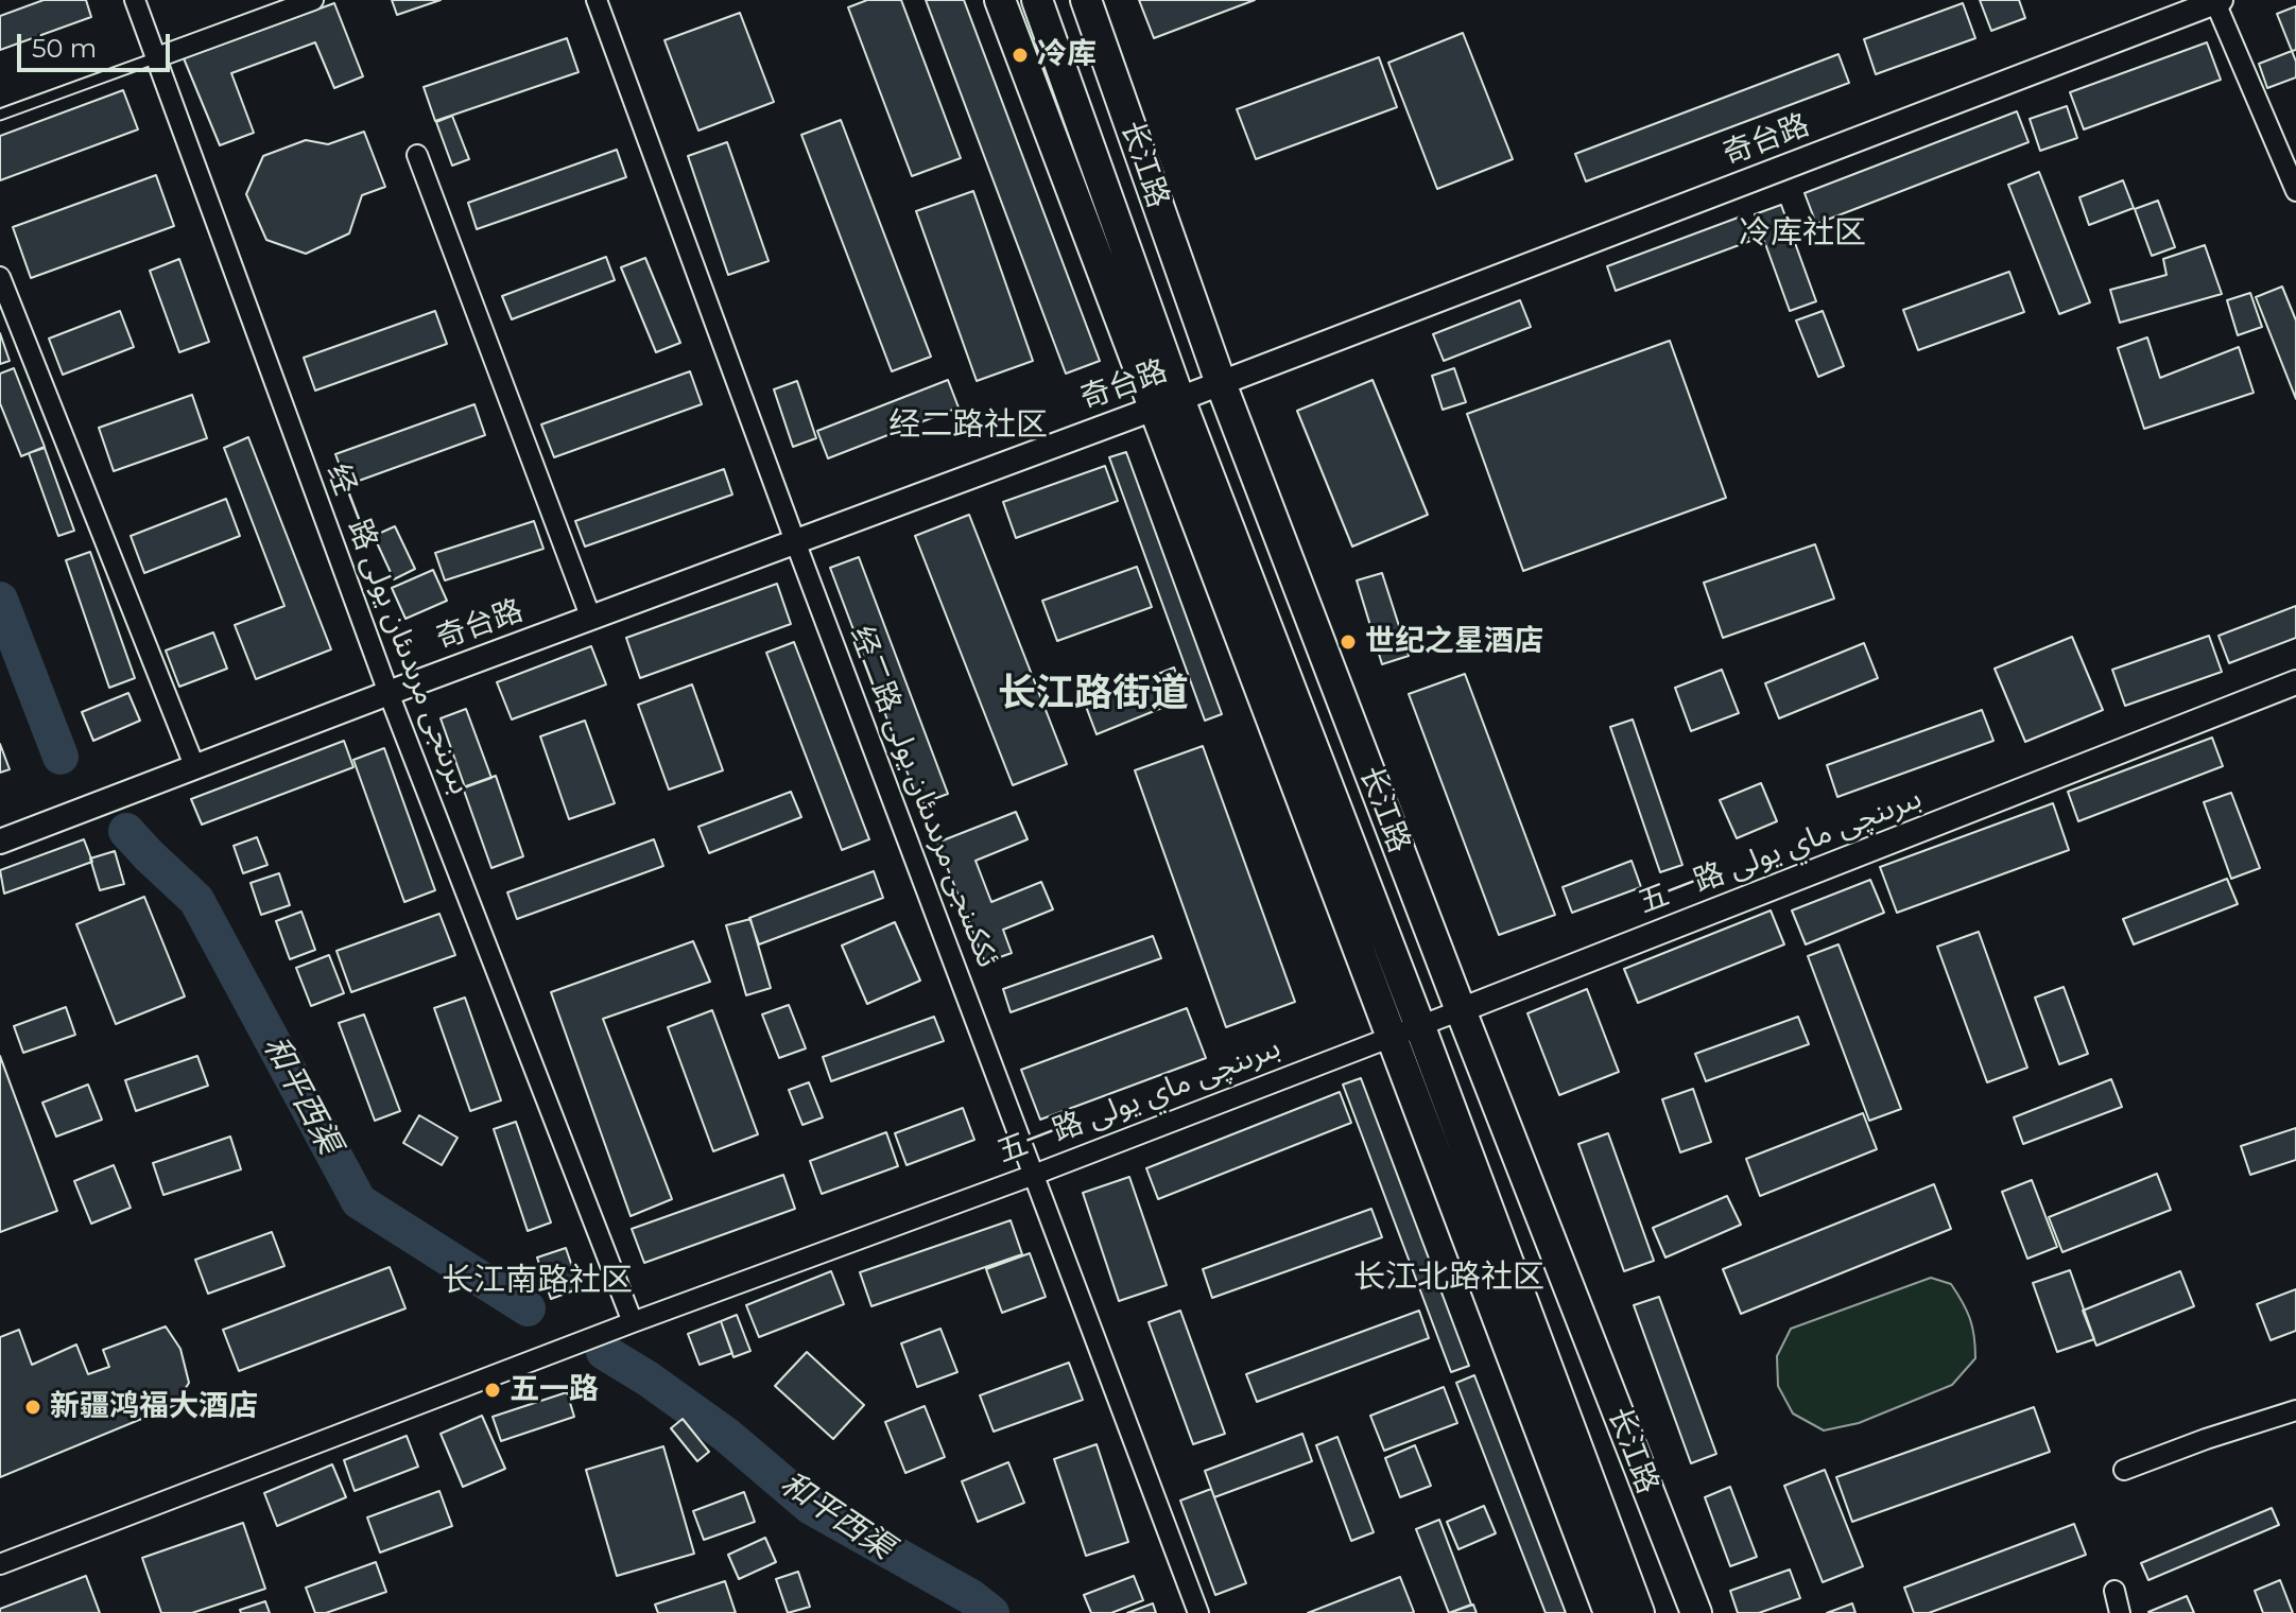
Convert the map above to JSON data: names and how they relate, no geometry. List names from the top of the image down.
{
  "streets": {
    "main road": ["长江路"],
    "street": [
      "奇台路",
      "经一路 بىرىنجى مرىدىئان يولى",
      "经二路 ئككىنجى مرىدىئان يولى",
      "五一路 بىرىنچى ماي يولى"
    ]
  },
  "crossings": [
    ["奇台路", "长江路"],
    ["奇台路", "经一路 بىرىنجى مرىدىئان يولى"],
    ["奇台路", "经二路 ئككىنجى مرىدىئان يولى"],
    ["长江路", "五一路 بىرىنچى ماي يولى"],
    ["经一路 بىرىنجى مرىدىئان يولى", "五一路 بىرىنچى ماي يولى"],
    ["经二路 ئككىنجى مرىدىئان يولى", "五一路 بىرىنچى ماي يولى"]
  ],
  "districts": [
    "冷库社区",
    "经二路社区",
    "长江路街道",
    "长江北路社区",
    "长江南路社区"
  ],
  "water": ["和平西渠"],
  "places": [
    "冷库",
    "世纪之星酒店",
    "五一路",
    "新疆鸿福大酒店"
  ],
  "scale_bar": "50 m"
}
